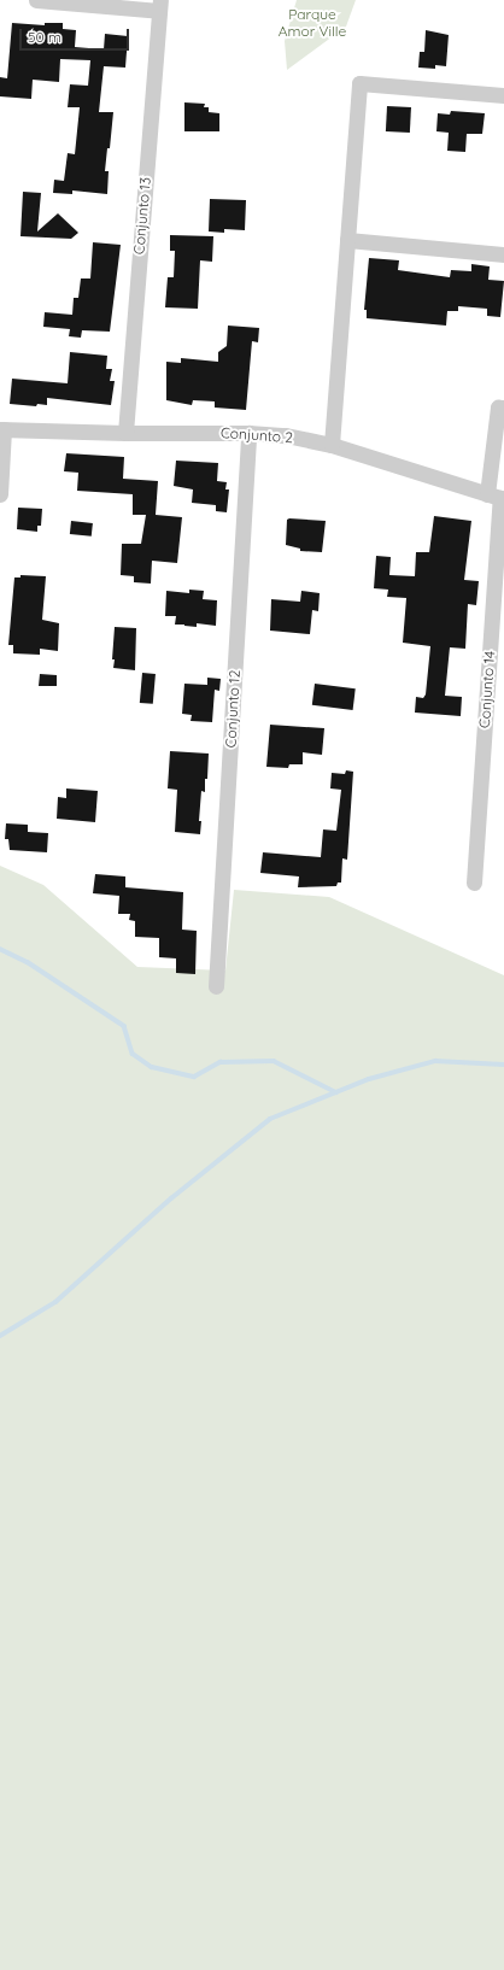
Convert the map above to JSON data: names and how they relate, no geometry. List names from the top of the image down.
{
  "streets": {
    "street": [
      "Conjunto 13",
      "Conjunto 2",
      "Conjunto 14",
      "Conjunto 12"
    ]
  },
  "crossings": [
    ["Conjunto 13", "Conjunto 2"],
    ["Conjunto 2", "Conjunto 14"],
    ["Conjunto 2", "Conjunto 12"]
  ],
  "parks": ["Parque Amor Ville"],
  "scale_bar": "50 m"
}
